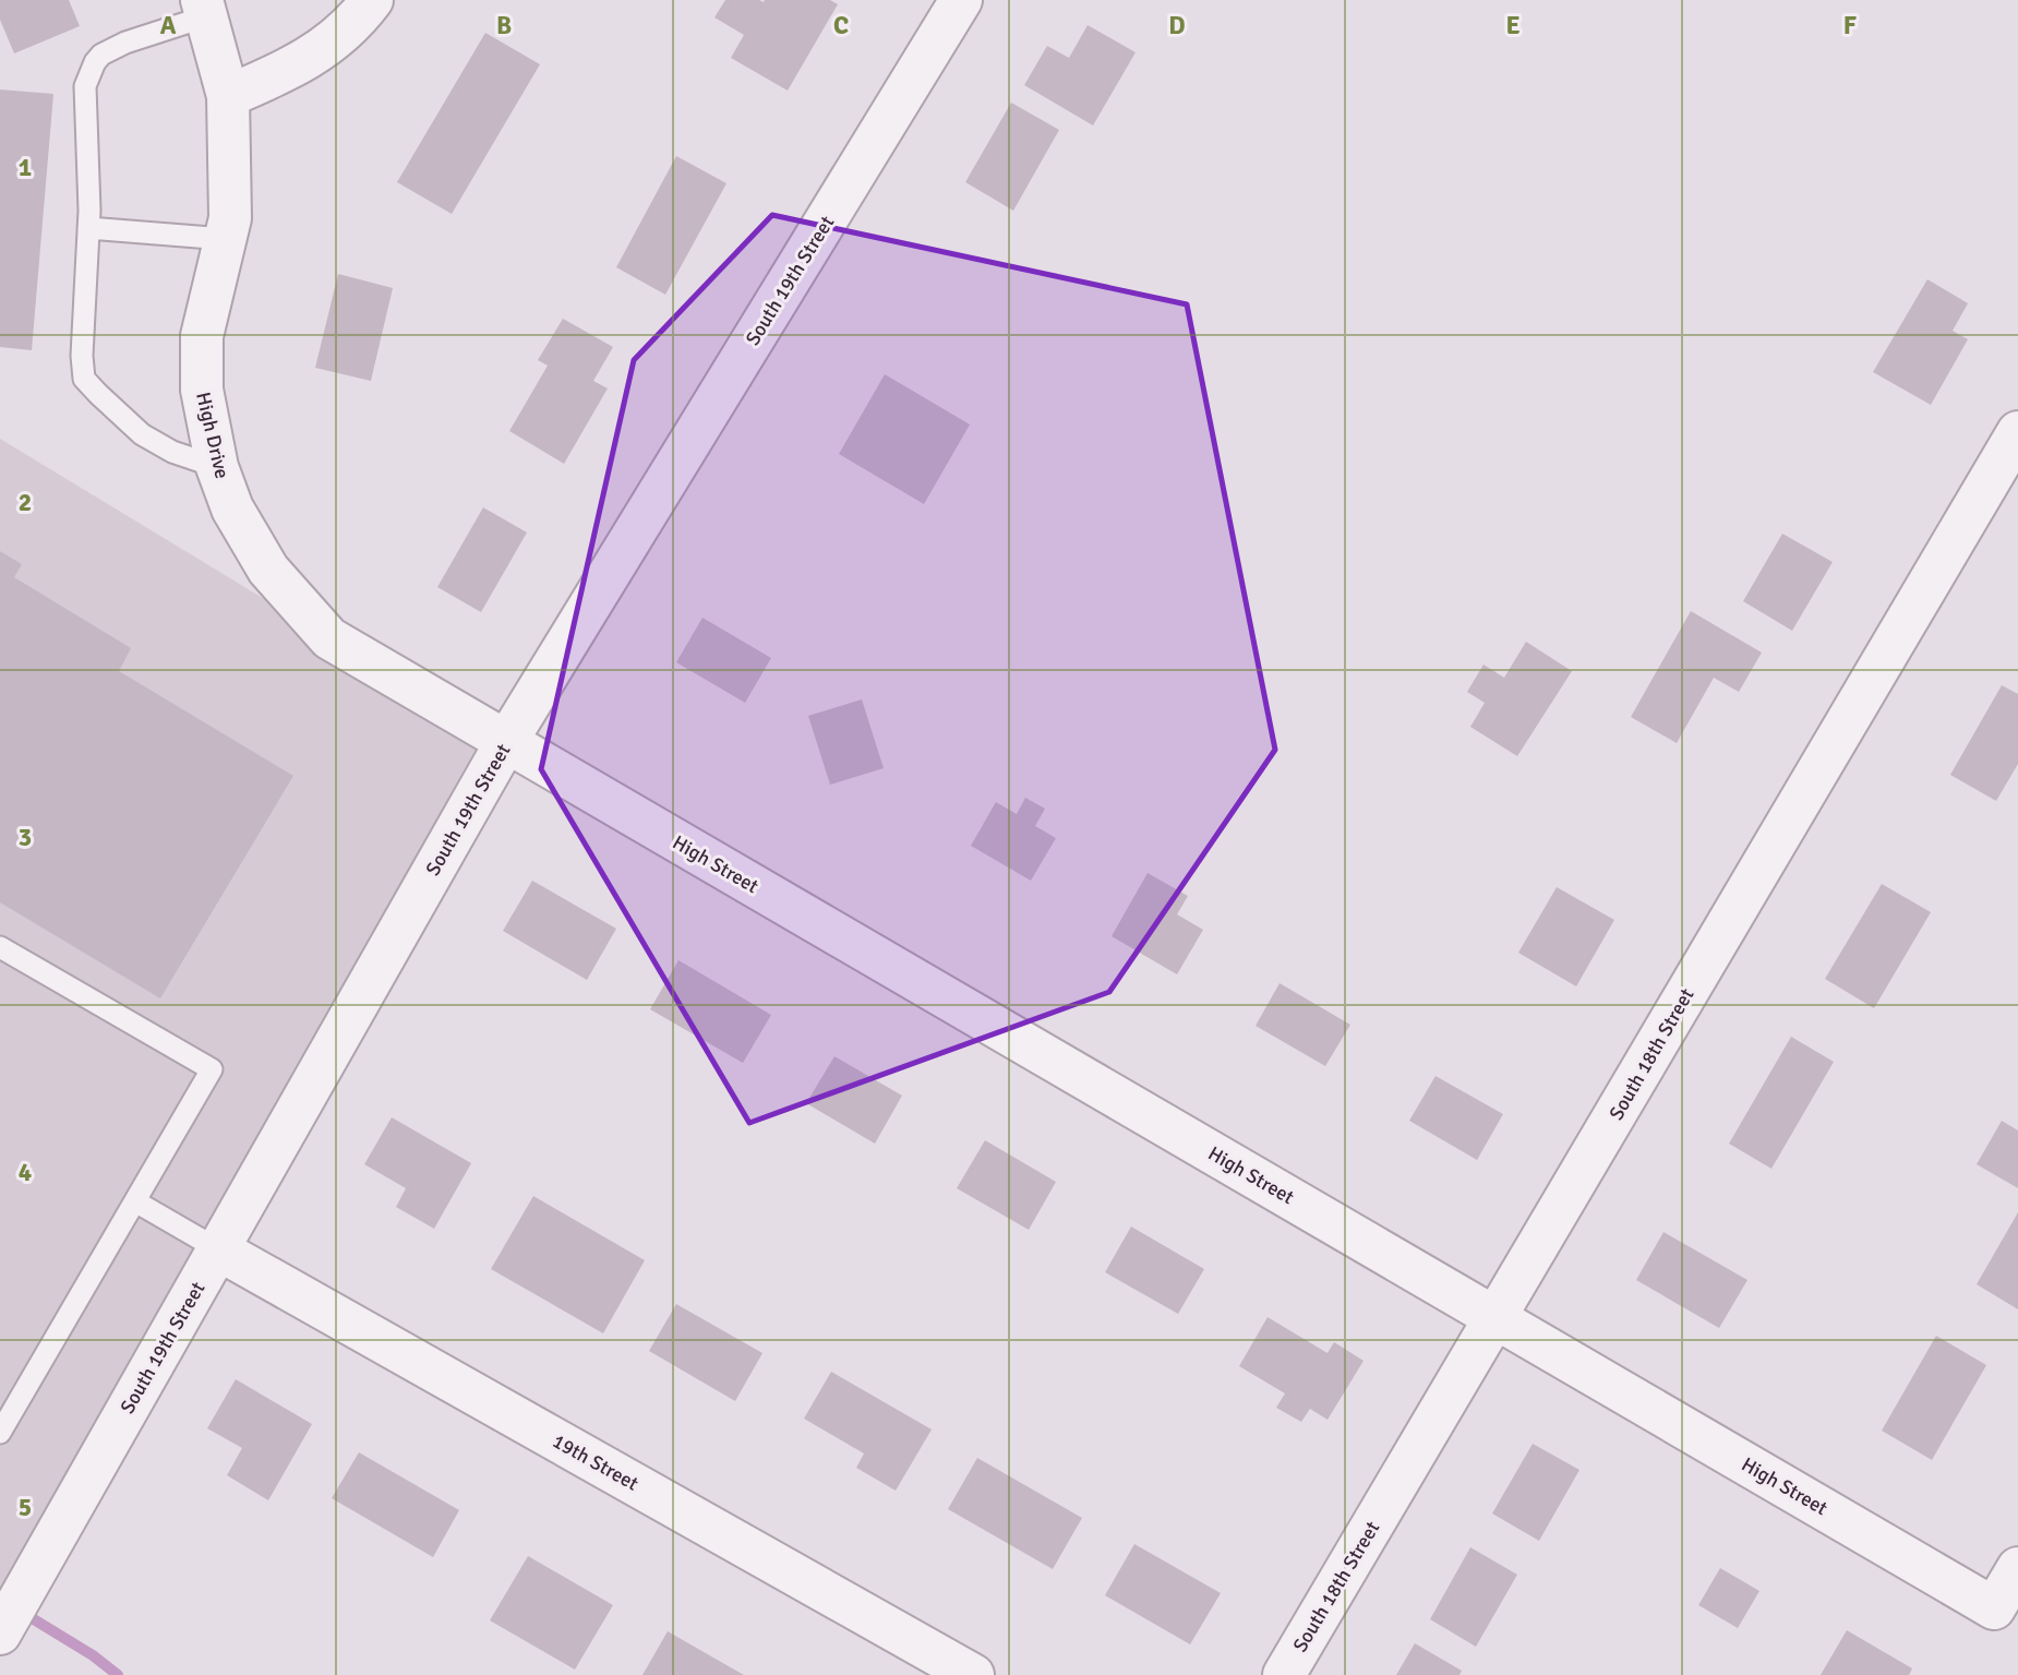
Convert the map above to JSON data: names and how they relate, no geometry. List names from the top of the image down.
{
  "streets": {
    "street": [
      "South 19th Street",
      "High Drive",
      "High Street",
      "South 18th Street",
      "19th Street"
    ]
  },
  "crossings": [
    ["South 19th Street", "High Drive"],
    ["South 19th Street", "High Street"],
    ["South 19th Street", "19th Street"],
    ["High Drive", "High Street"],
    ["High Street", "South 18th Street"]
  ],
  "grid": {
    "columns": [
      "A",
      "B",
      "C",
      "D",
      "E",
      "F"
    ],
    "rows": [
      "1",
      "2",
      "3",
      "4",
      "5"
    ]
  }
}
